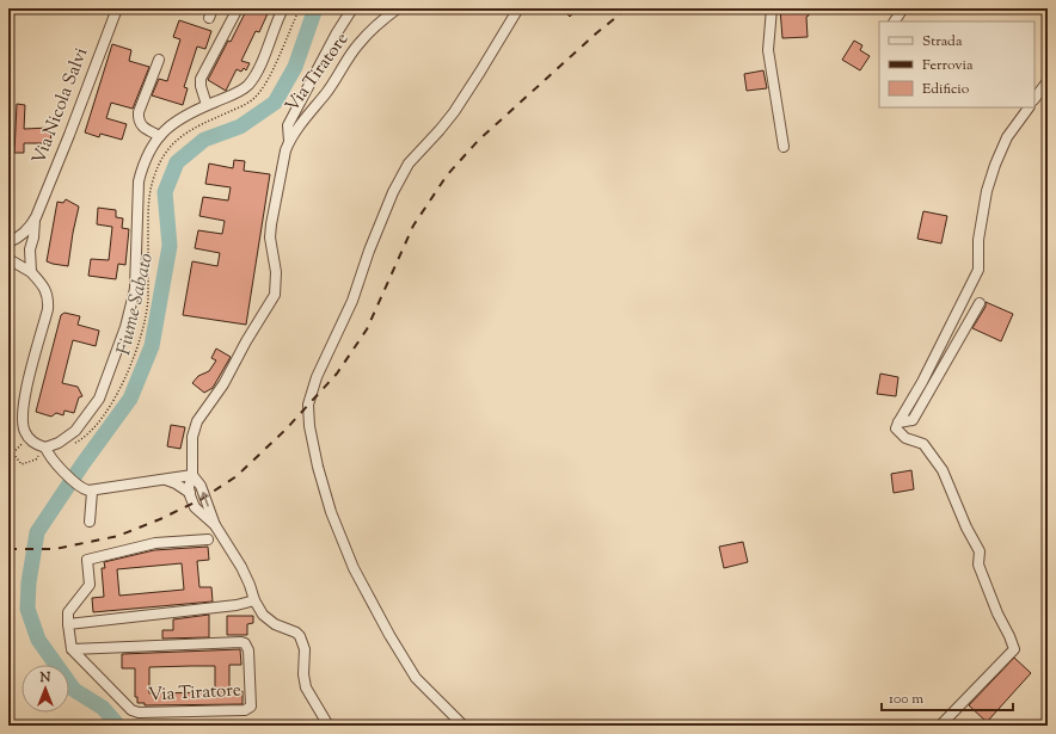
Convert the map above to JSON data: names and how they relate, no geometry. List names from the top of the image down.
{
  "streets": {
    "street": ["Via Tiratore", "Via Nicola Salvi"]
  },
  "water": ["Fiume Sabato"],
  "legend": ["Strada", "Ferrovia", "Edificio"],
  "scale_bar": "100 m",
  "north": "top"
}
